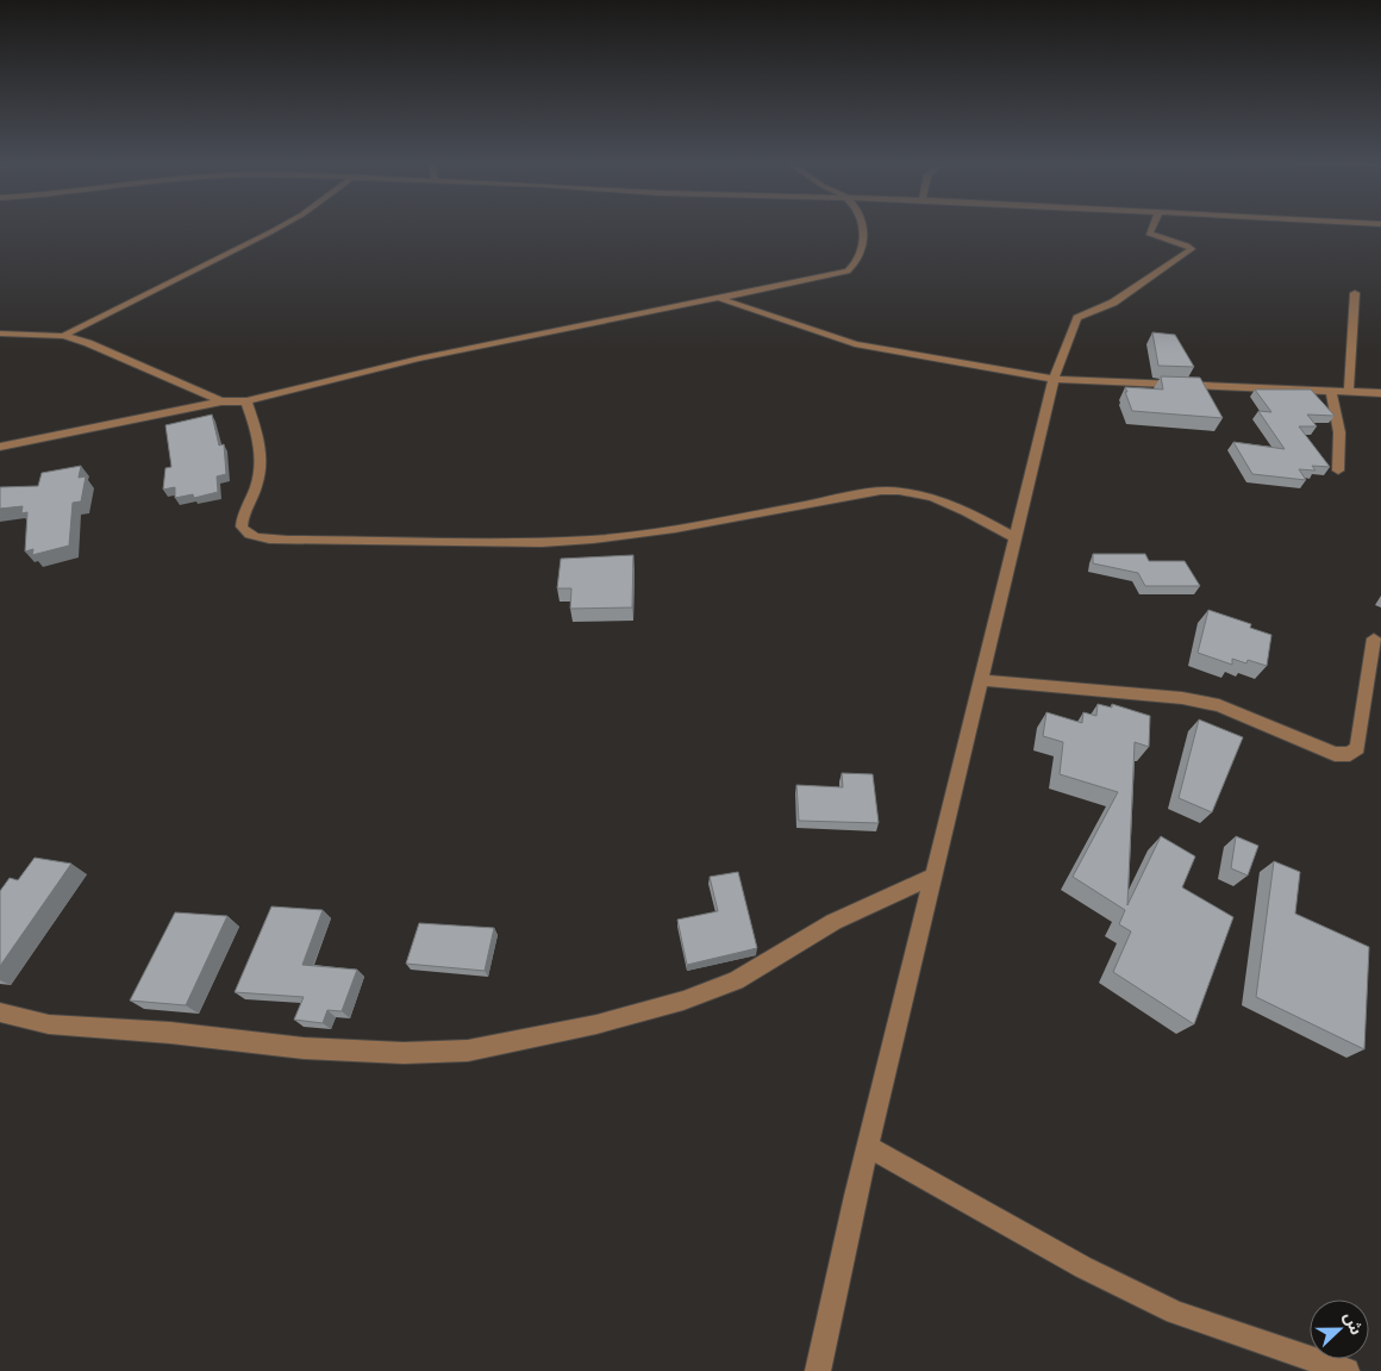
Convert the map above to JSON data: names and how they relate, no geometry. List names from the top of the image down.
{
  "north": "right"
}
